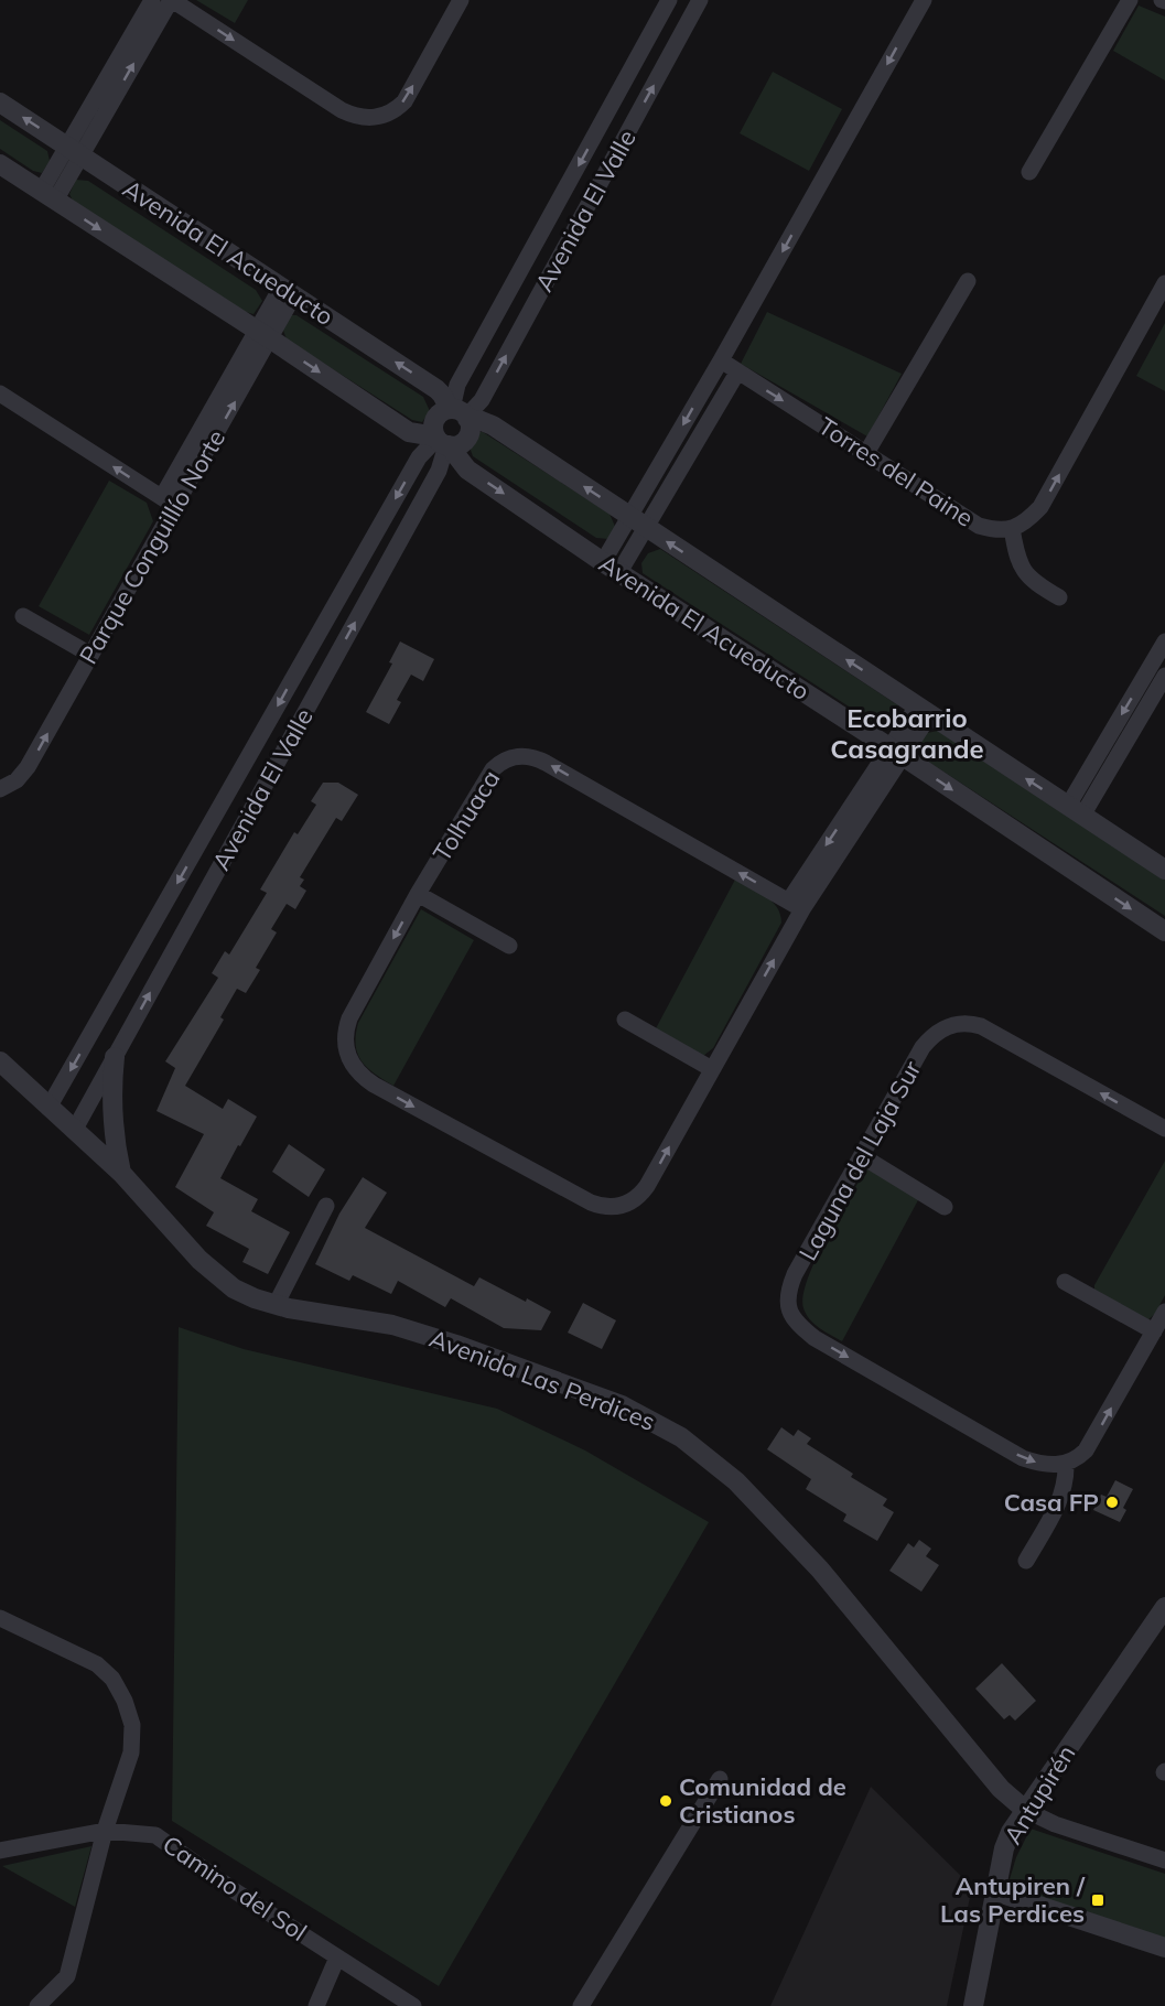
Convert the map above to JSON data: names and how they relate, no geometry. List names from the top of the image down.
{
  "streets": {
    "street": [
      "Avenida El Valle",
      "Avenida El Acueducto",
      "Torres del Paine",
      "Parque Conguillío Norte",
      "Tolhuaca",
      "Laguna del Laja Sur",
      "Avenida Las Perdices",
      "Antupirén",
      "Camino del Sol"
    ]
  },
  "crossings": [
    ["Avenida El Valle", "Avenida El Acueducto"],
    ["Avenida El Valle", "Avenida Las Perdices"],
    ["Avenida El Acueducto", "Parque Conguillío Norte"],
    ["Avenida Las Perdices", "Antupirén"]
  ],
  "one_way": ["Torres del Paine"],
  "districts": ["Ecobarrio Casagrande"],
  "places": {
    "other": ["Casa FP", "Comunidad de Cristianos"],
    "transit": ["Antupiren / Las Perdices"]
  }
}
